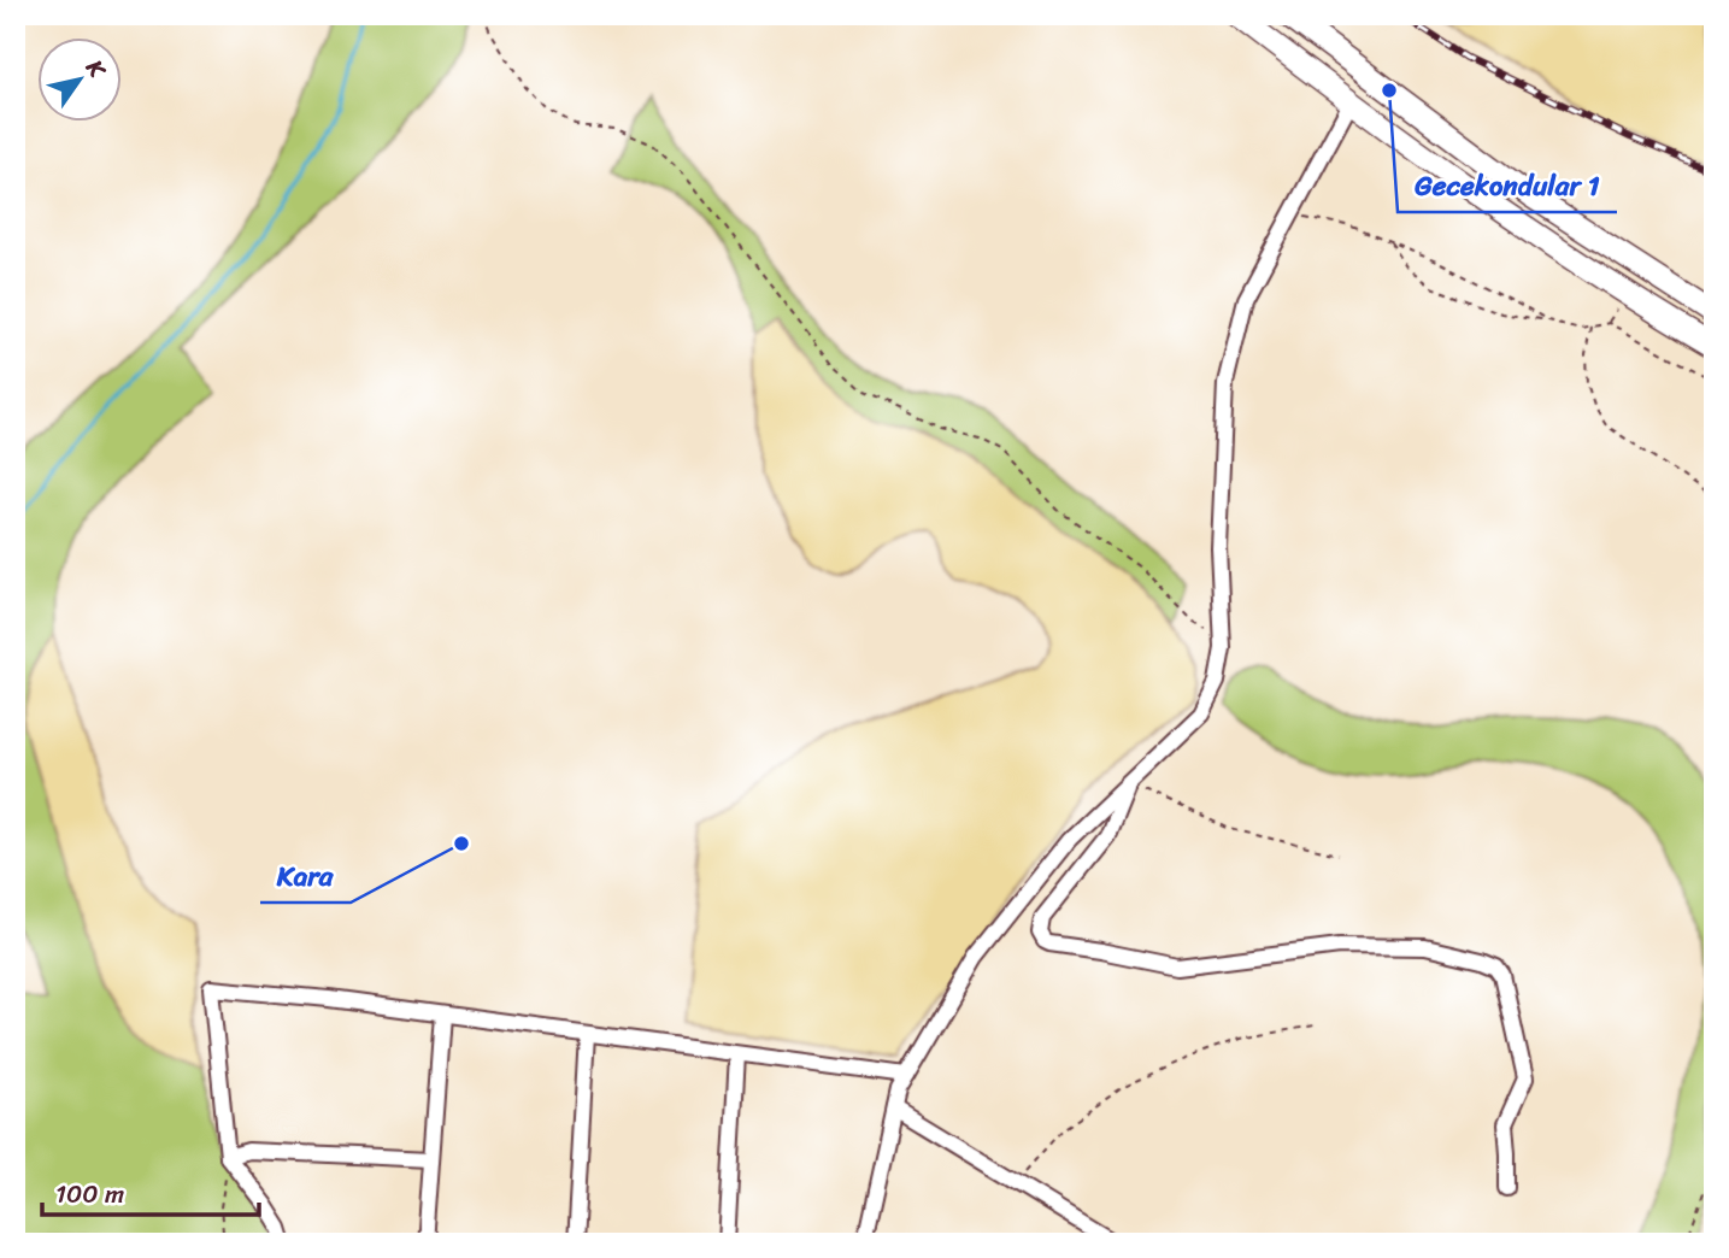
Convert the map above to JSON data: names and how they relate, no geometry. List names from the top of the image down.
{
  "places": ["Gecekondular 1", "Kara"],
  "scale_bar": "100 m",
  "north": "top right"
}
